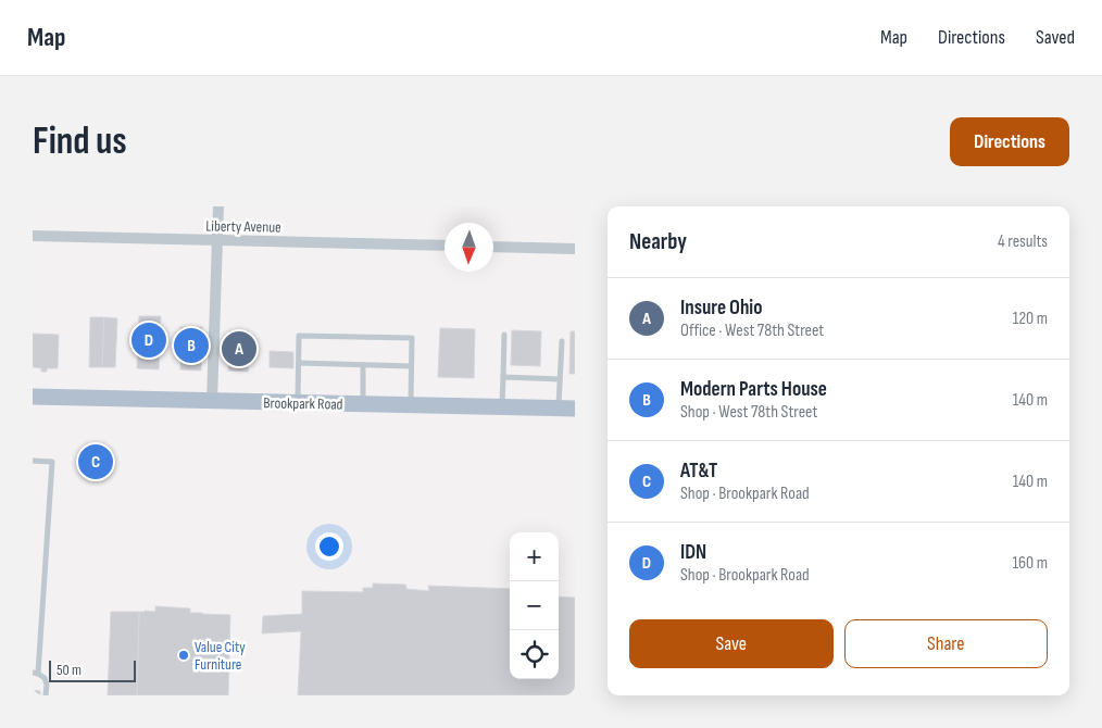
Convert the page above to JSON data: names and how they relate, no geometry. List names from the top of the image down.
{
  "streets": {
    "main road": ["Brookpark Road"],
    "street": ["Liberty Avenue"]
  },
  "places": ["Value City Furniture"],
  "scale_bar": "50 m",
  "north": "bottom",
  "page": {
    "header": "Map",
    "nav": ["Map", "Directions", "Saved"],
    "buttons": [
      "Directions",
      ["Save", "Share"]
    ],
    "title": "Find us",
    "heading": ["Nearby", "4 results"],
    "list": [
      {
        "mark": "A",
        "name": "Insure Ohio",
        "note": "Office · West 78th Street",
        "value": "120 m"
      },
      {
        "mark": "B",
        "name": "Modern Parts House",
        "note": "Shop · West 78th Street",
        "value": "140 m"
      },
      {
        "mark": "C",
        "name": "AT&T",
        "note": "Shop · Brookpark Road",
        "value": "140 m"
      },
      {
        "mark": "D",
        "name": "IDN",
        "note": "Shop · Brookpark Road",
        "value": "160 m"
      }
    ],
    "pins": [
      "D",
      "B",
      "A",
      "C"
    ],
    "map_buttons": ["+", "−"],
    "scale": "50 m"
  }
}
